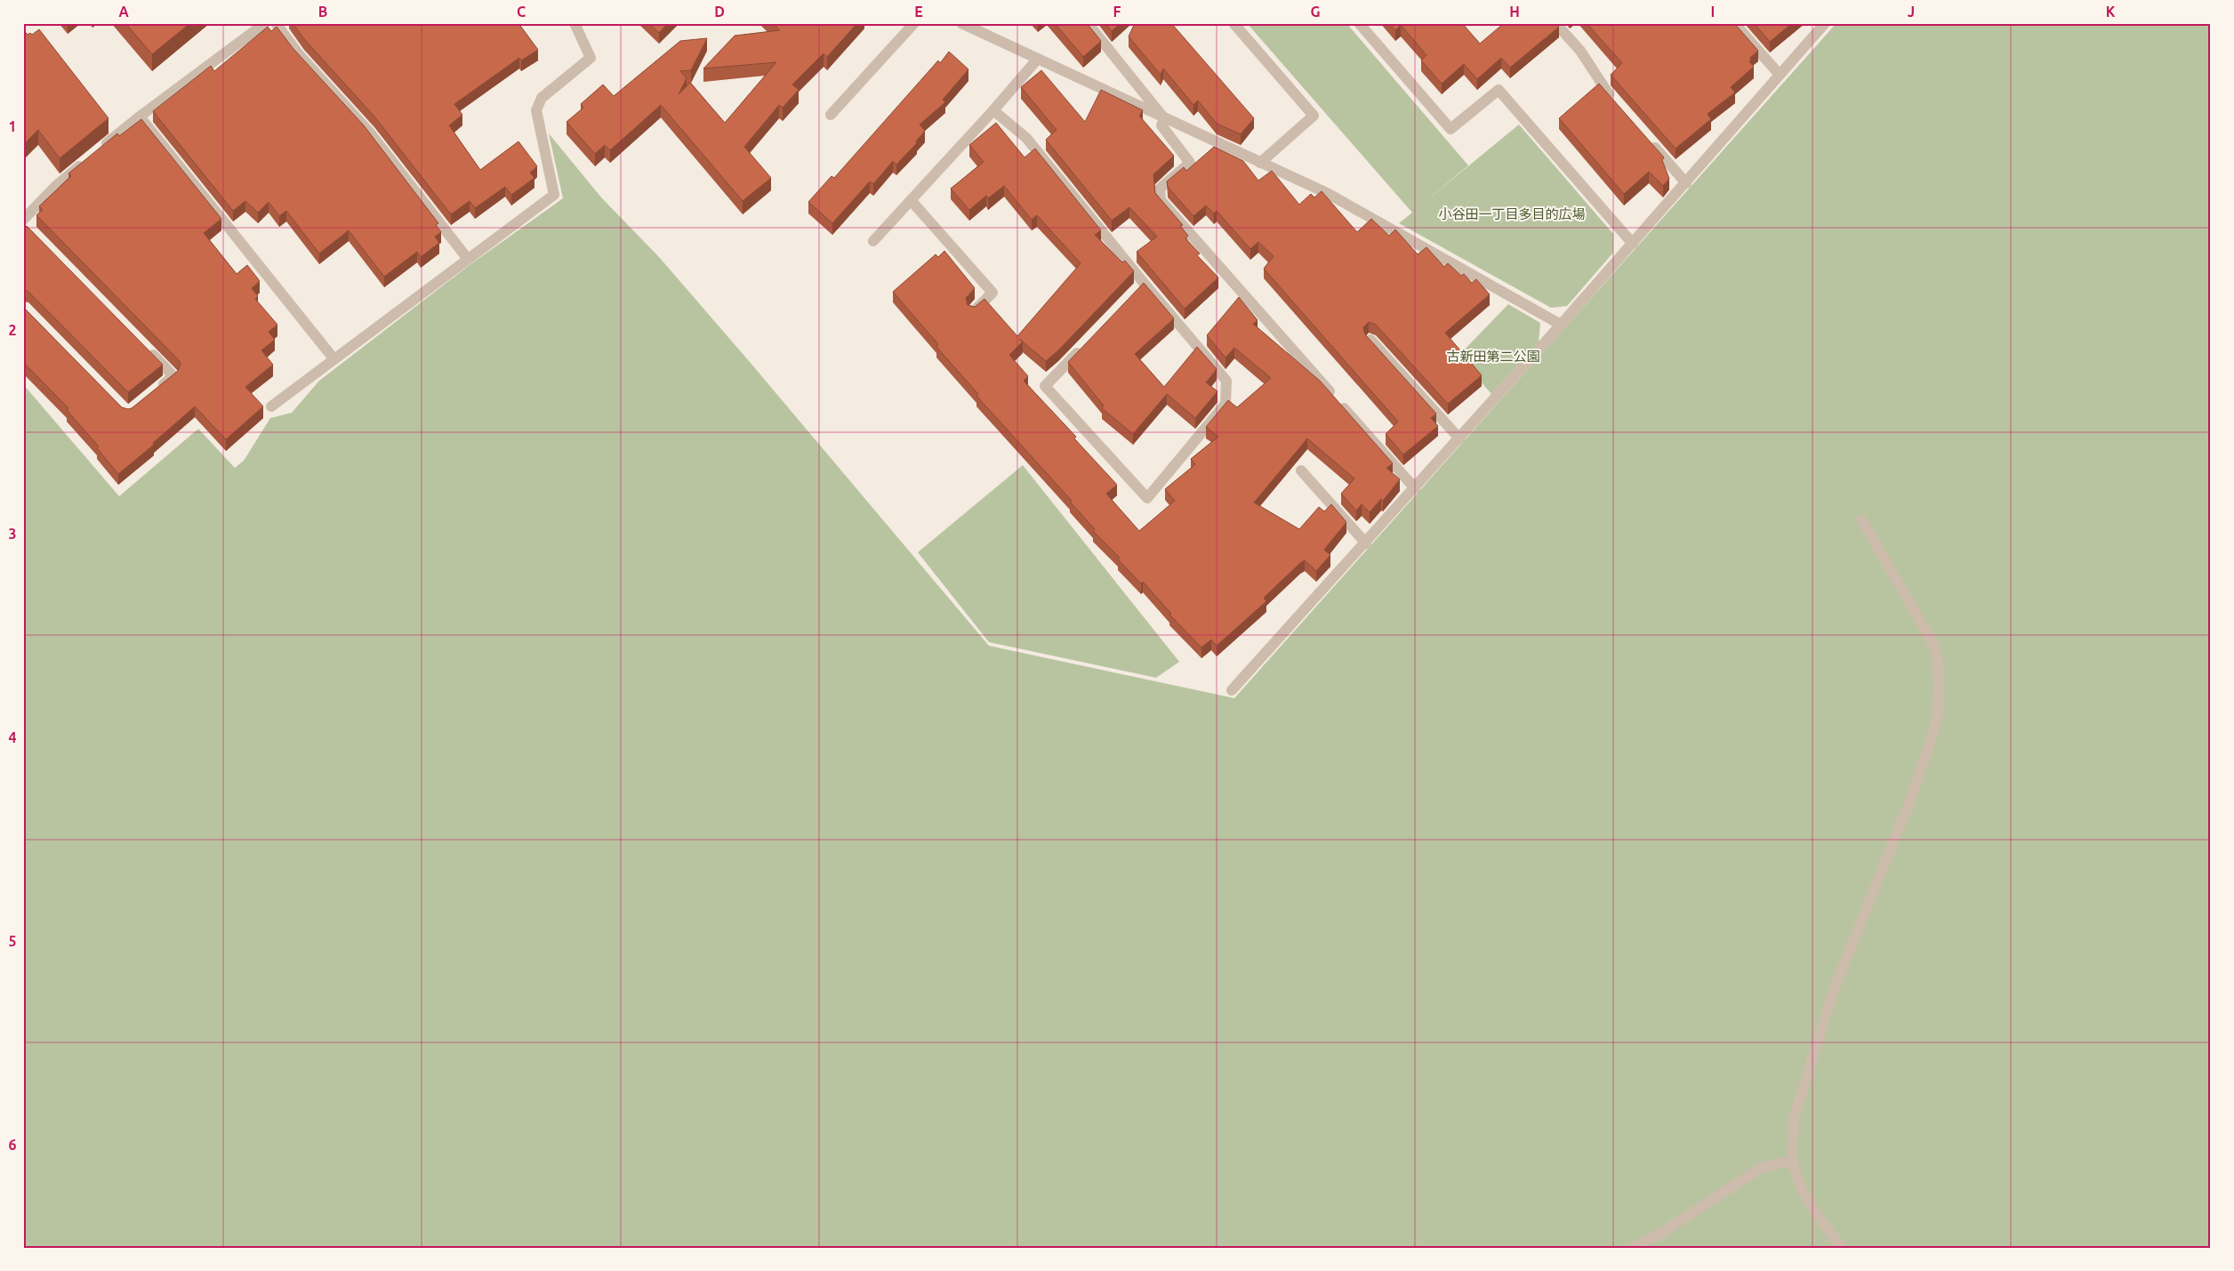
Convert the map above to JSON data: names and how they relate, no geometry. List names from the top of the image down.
{
  "parks": ["小谷田一丁目多目的広場", "古新田第二公園"],
  "grid": {
    "columns": [
      "A",
      "B",
      "C",
      "D",
      "E",
      "F",
      "G",
      "H",
      "I",
      "J",
      "K"
    ],
    "rows": [
      "1",
      "2",
      "3",
      "4",
      "5",
      "6"
    ]
  }
}
